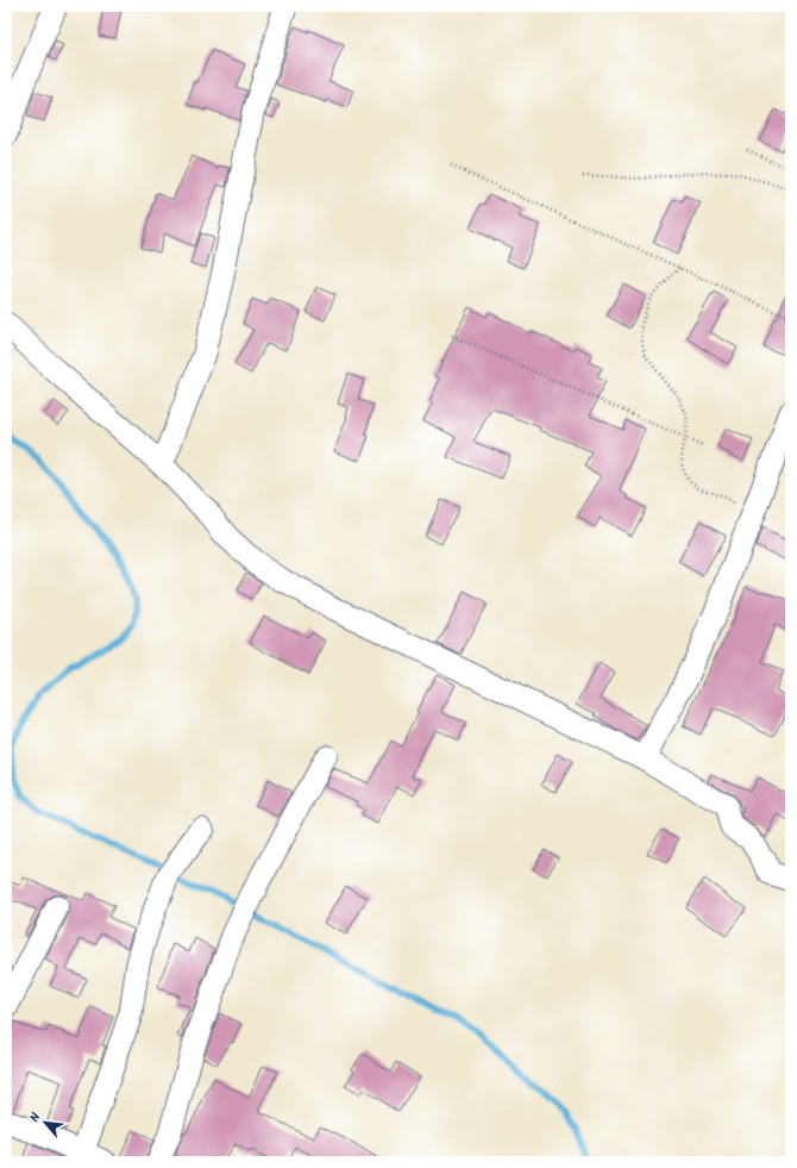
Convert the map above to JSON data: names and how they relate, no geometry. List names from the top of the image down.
{
  "north": "top left"
}
